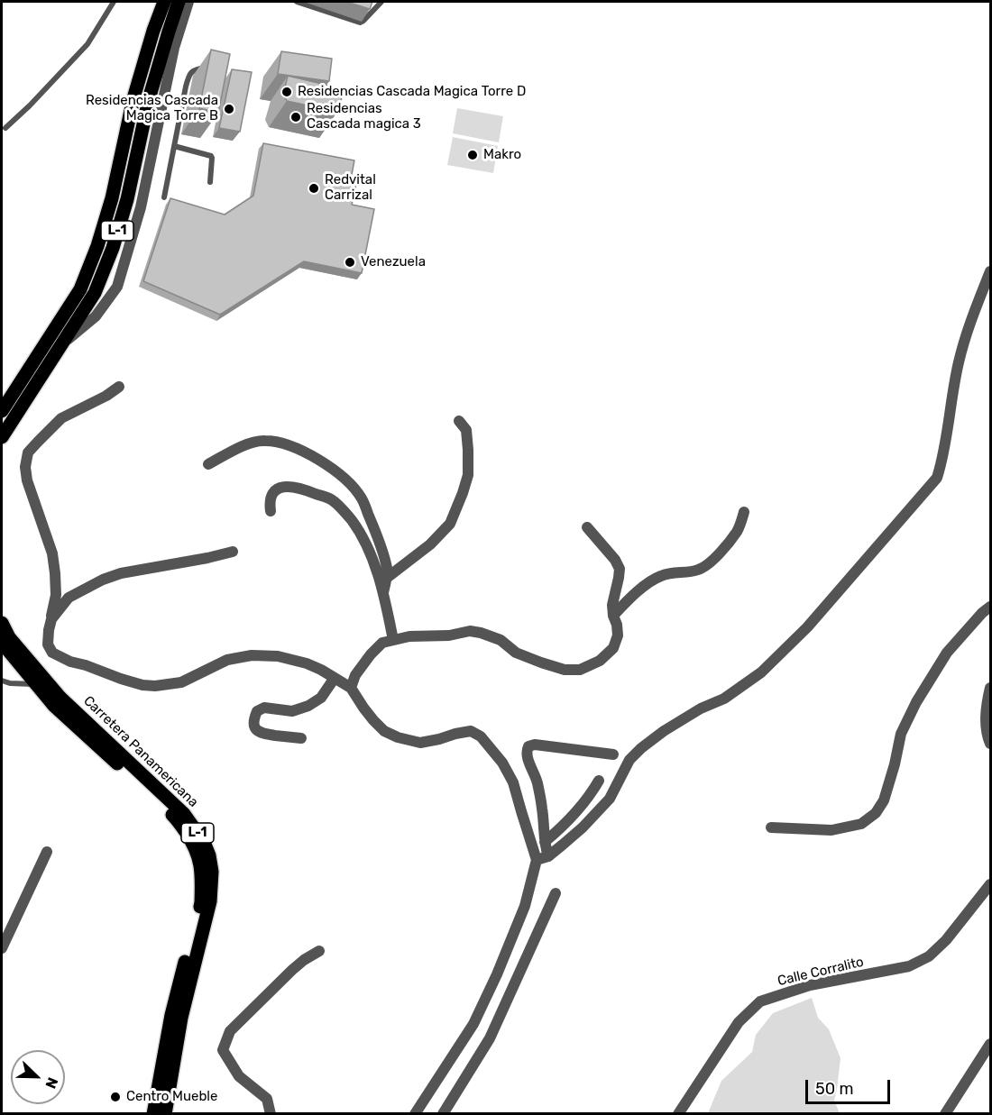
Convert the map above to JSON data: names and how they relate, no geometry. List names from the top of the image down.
{
  "streets": {
    "main road": ["L-1", "Carretera Panamericana"],
    "street": ["Calle Corralito"]
  },
  "places": [
    "Residencias Cascada Magica Torre D",
    "Residencias Cascada Magica Torre B",
    "Residencias Cascada magica 3",
    "Makro",
    "Redvital Carrizal",
    "Venezuela",
    "Centro Mueble"
  ],
  "scale_bar": "50 m",
  "north": "bottom right"
}
